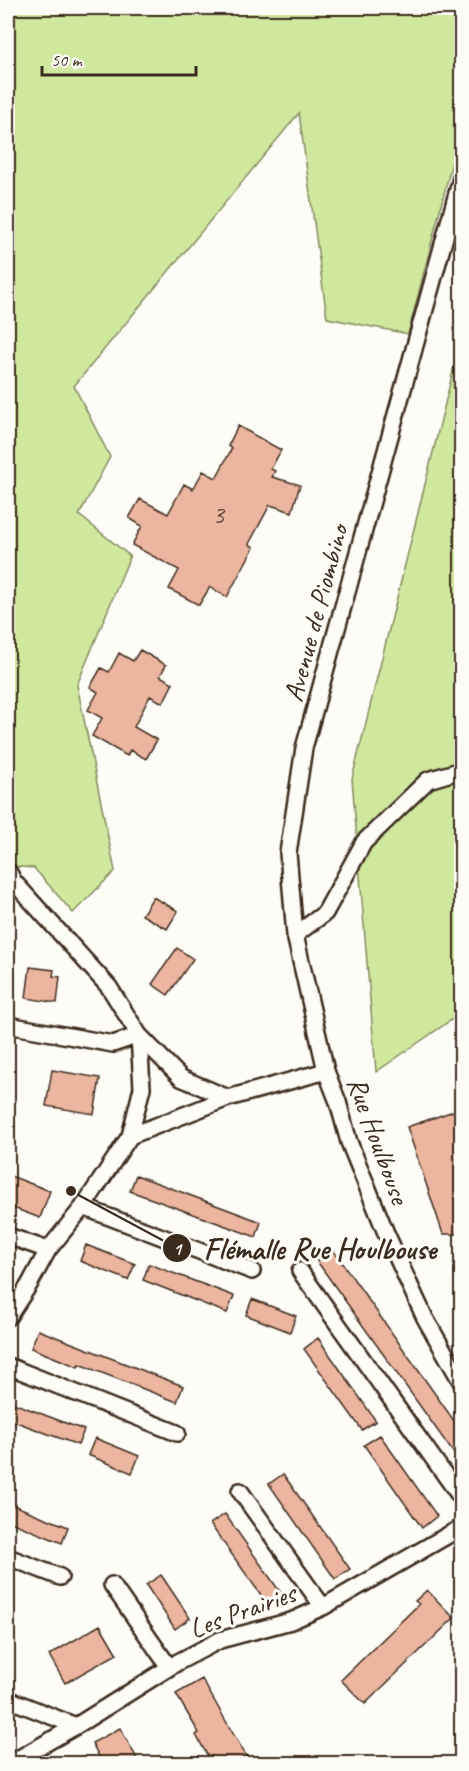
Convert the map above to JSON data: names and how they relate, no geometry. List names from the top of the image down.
{
  "streets": {
    "street": ["Avenue de Piombino", "Rue Houlbouse", "Les Prairies"]
  },
  "crossings": [
    ["Avenue de Piombino", "Rue Houlbouse"]
  ],
  "places": ["Flémalle Rue Houlbouse"],
  "house_numbers": ["3"],
  "scale_bar": "50 m"
}
